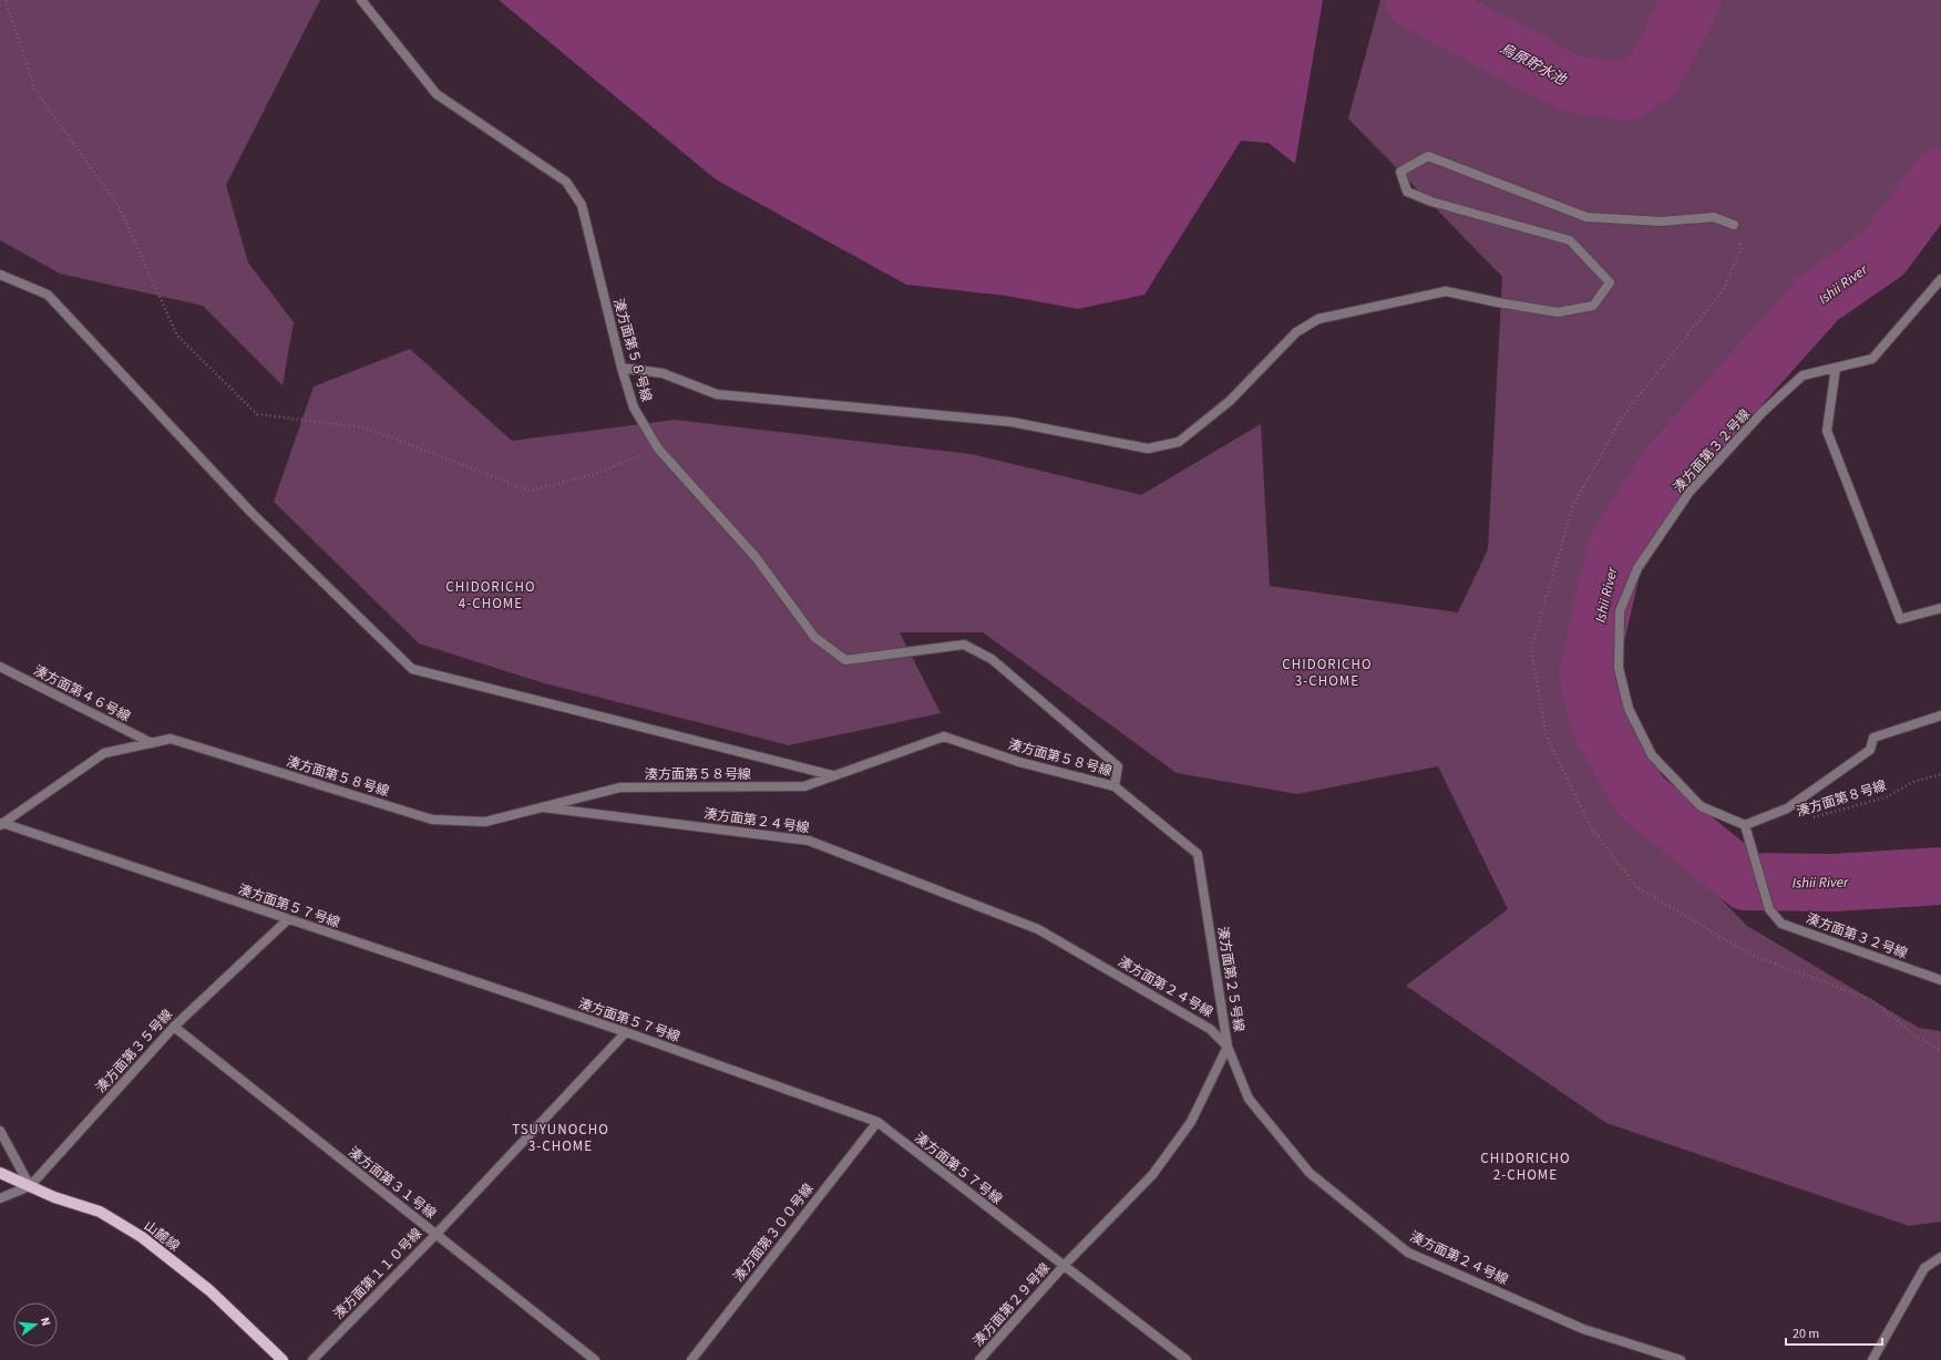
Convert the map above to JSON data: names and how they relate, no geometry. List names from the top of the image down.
{
  "streets": {
    "main road": ["山麓線"],
    "street": [
      "湊方面第５８号線",
      "湊方面第３２号線",
      "湊方面第４６号線",
      "湊方面第２４号線",
      "湊方面第５７号線",
      "湊方面第２５号線",
      "湊方面第３５号線",
      "湊方面第３１号線",
      "湊方面第３００号線",
      "湊方面第１１０号線",
      "湊方面第２９号線"
    ],
    "path": ["湊方面第８号線"]
  },
  "crossings": [
    ["湊方面第５８号線", "湊方面第４６号線"],
    ["湊方面第５８号線", "湊方面第２４号線"],
    ["湊方面第５８号線", "湊方面第５７号線"],
    ["湊方面第５８号線", "湊方面第２５号線"],
    ["湊方面第２４号線", "湊方面第２５号線"],
    ["湊方面第５７号線", "湊方面第２５号線"],
    ["湊方面第５７号線", "湊方面第３５号線"],
    ["湊方面第５７号線", "湊方面第３００号線"],
    ["湊方面第５７号線", "湊方面第１１０号線"],
    ["湊方面第５７号線", "湊方面第２９号線"],
    ["湊方面第２５号線", "湊方面第２９号線"],
    ["湊方面第３５号線", "湊方面第３１号線"],
    ["湊方面第３５号線", "山麓線"],
    ["湊方面第３１号線", "湊方面第１１０号線"]
  ],
  "districts": [
    "CHIDORICHO 4-CHOME",
    "CHIDORICHO 3-CHOME",
    "TSUYUNOCHO 3-CHOME",
    "CHIDORICHO 2-CHOME"
  ],
  "water": ["烏原貯水池", "Ishii River"],
  "scale_bar": "20 m",
  "north": "right"
}
